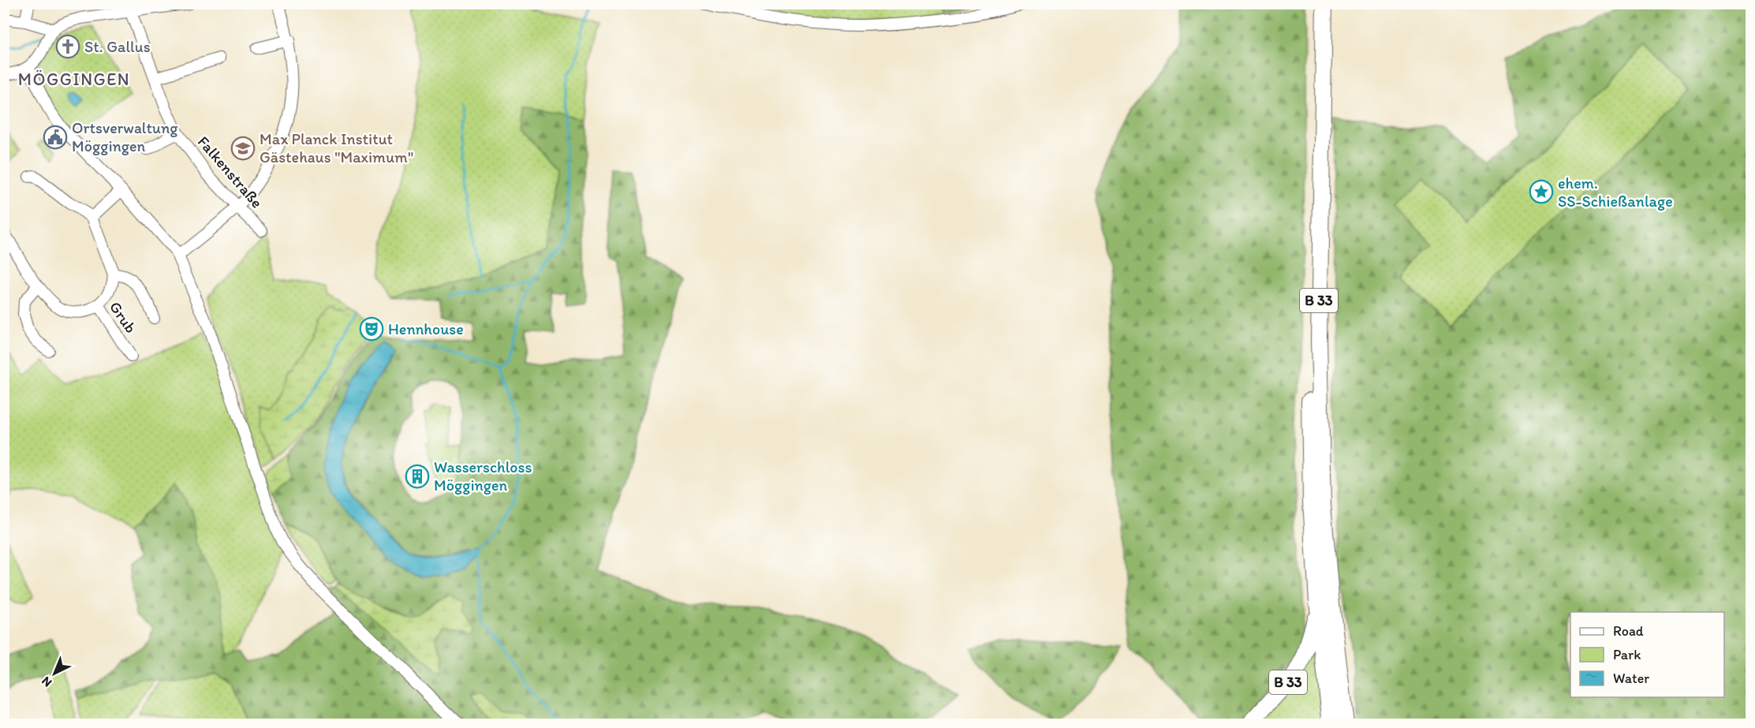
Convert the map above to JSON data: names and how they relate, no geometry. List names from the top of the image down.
{
  "streets": {
    "highway": ["B 33"],
    "street": ["Falkenstraße", "Grub"]
  },
  "districts": ["MÖGGINGEN"],
  "places": {
    "church": ["St. Gallus"],
    "public building": ["Ortsverwaltung Möggingen"],
    "school or university": ["Max Planck Institut Gästehaus \"Maximum\""],
    "place": ["ehem. SS-Schießanlage"],
    "theatre": ["Hennhouse"],
    "building": ["Wasserschloss Möggingen"]
  },
  "legend": ["Road", "Park", "Water"],
  "north": "bottom left"
}
